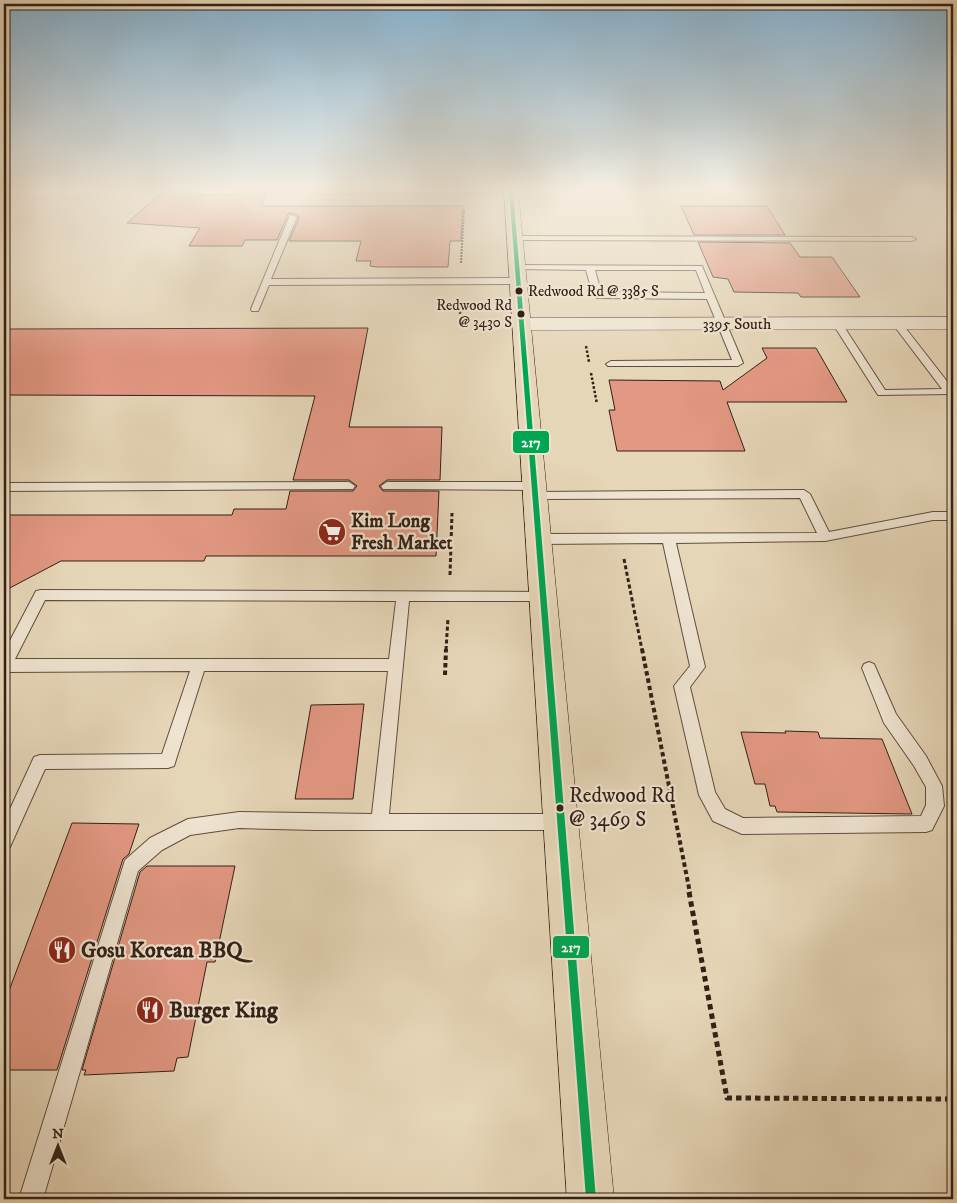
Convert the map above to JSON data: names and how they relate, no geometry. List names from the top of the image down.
{
  "streets": {
    "street": ["3395 South"]
  },
  "places": {
    "other": ["Redwood Rd @ 3385 S", "Redwood Rd @ 3430 S", "Redwood Rd @ 3469 S"],
    "supermarket": ["Kim Long Fresh Market"],
    "restaurant": ["Gosu Korean BBQ", "Burger King"]
  },
  "lines": ["transit line 217"],
  "north": "top"
}
